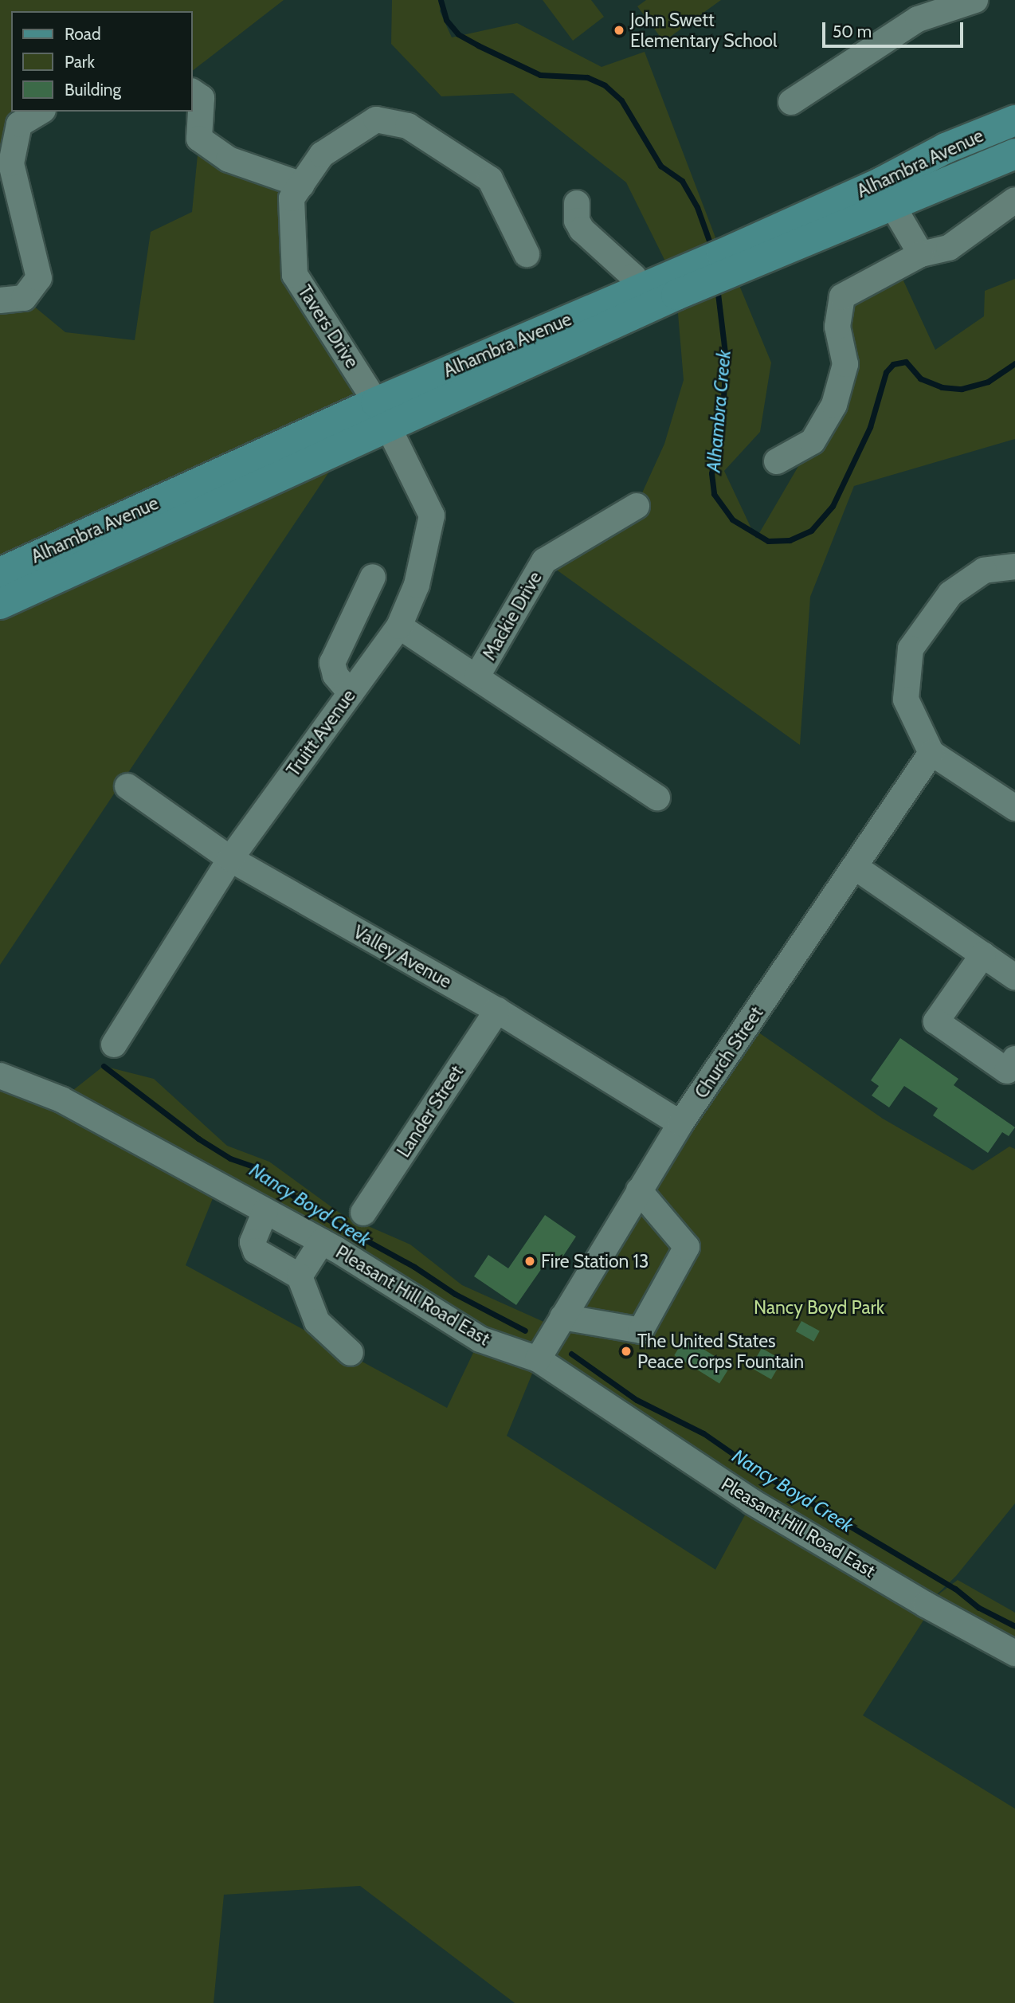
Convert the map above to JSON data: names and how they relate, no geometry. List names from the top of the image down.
{
  "streets": {
    "main road": ["Alhambra Avenue"],
    "street": [
      "Tavers Drive",
      "Mackie Drive",
      "Truitt Avenue",
      "Valley Avenue",
      "Church Street",
      "Lander Street",
      "Pleasant Hill Road East"
    ]
  },
  "crossings": [
    ["Alhambra Avenue", "Tavers Drive"],
    ["Alhambra Avenue", "Truitt Avenue"],
    ["Tavers Drive", "Truitt Avenue"],
    ["Mackie Drive", "Truitt Avenue"],
    ["Truitt Avenue", "Valley Avenue"],
    ["Valley Avenue", "Church Street"],
    ["Valley Avenue", "Lander Street"],
    ["Church Street", "Pleasant Hill Road East"]
  ],
  "water": ["Alhambra Creek", "Nancy Boyd Creek"],
  "parks": ["Nancy Boyd Park"],
  "places": ["John Swett Elementary School", "Fire Station 13", "The United States Peace Corps Fountain"],
  "legend": ["Road", "Park", "Building"],
  "scale_bar": "50 m"
}
